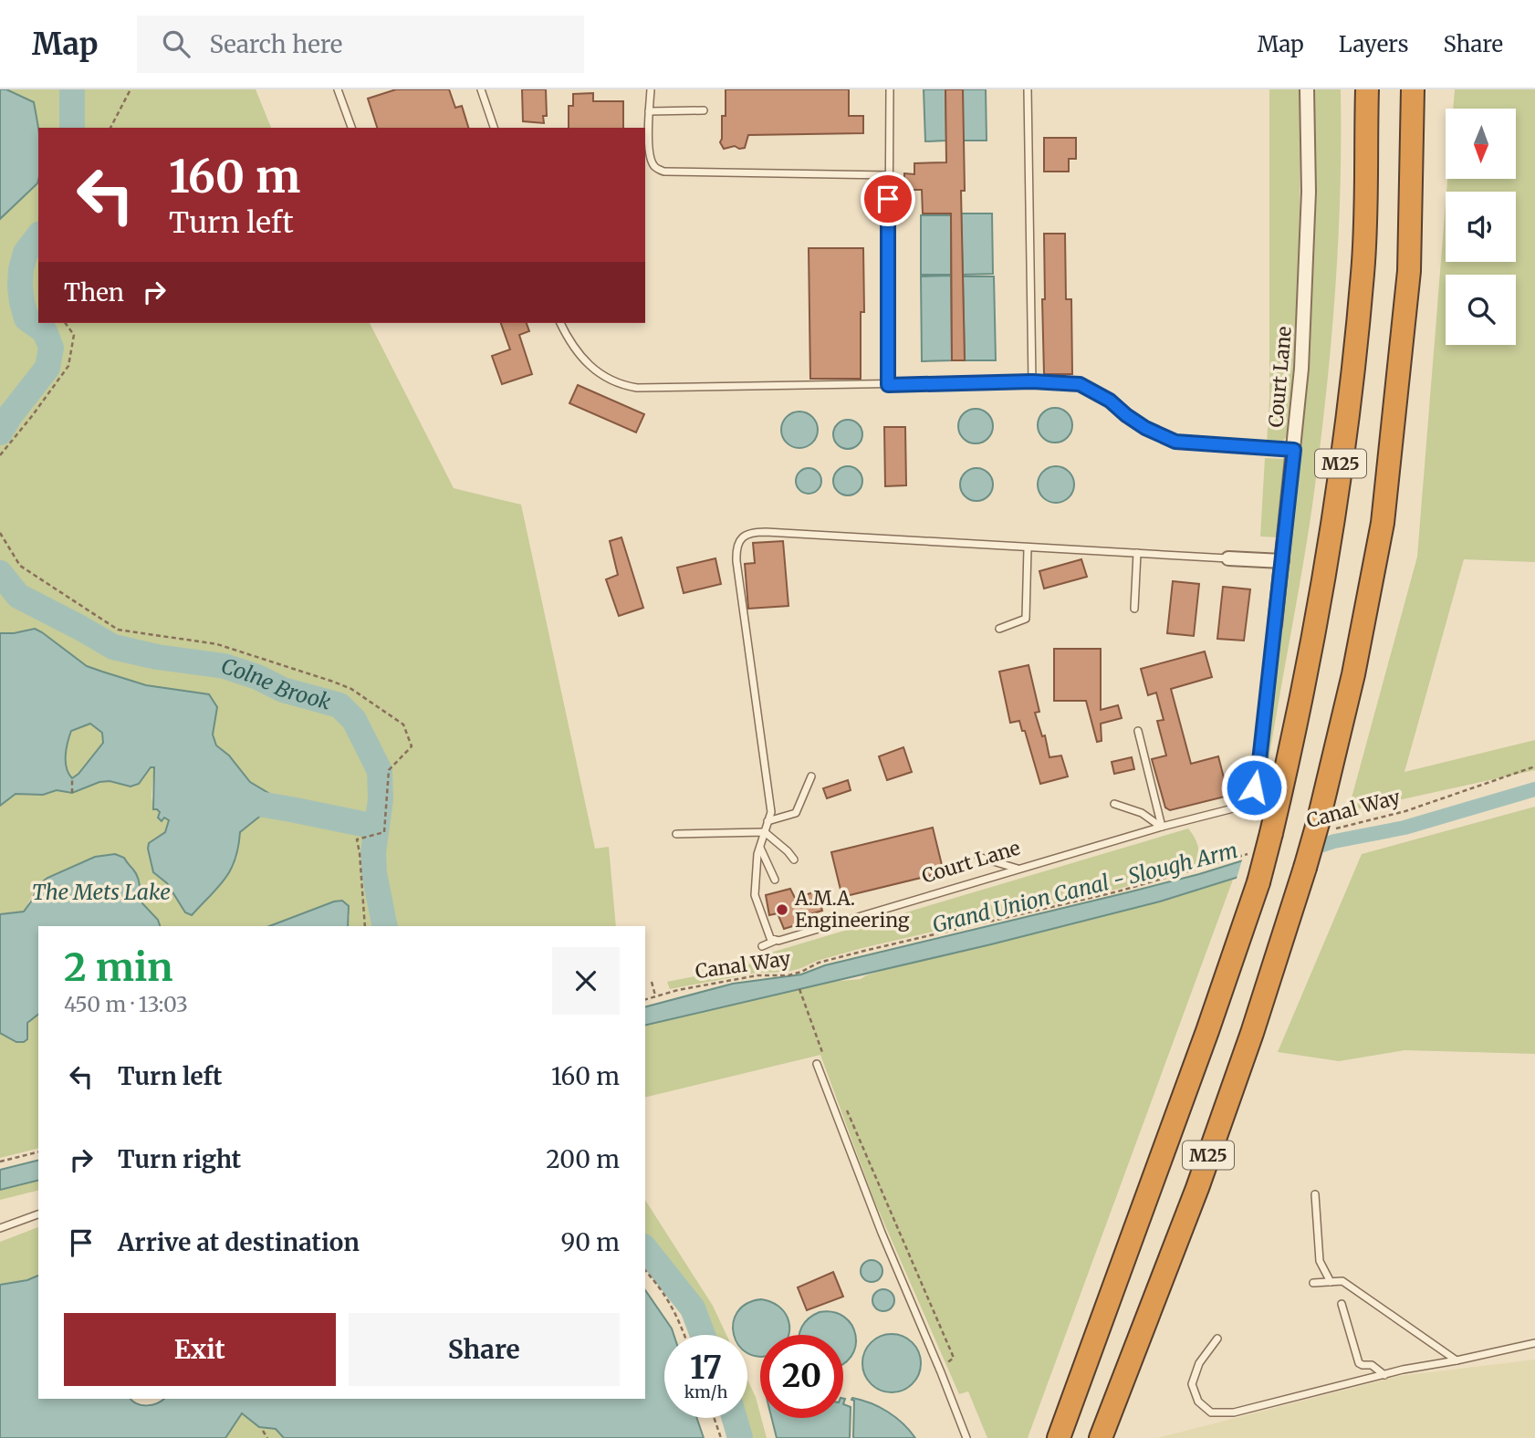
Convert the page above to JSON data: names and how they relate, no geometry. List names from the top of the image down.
{
  "streets": {
    "highway": ["M25"],
    "street": ["Court Lane"],
    "path": ["Canal Way"]
  },
  "crossings": [
    ["M25", "Canal Way"]
  ],
  "water": ["Colne Brook", "Grand Union Canal - Slough Arm", "The Mets Lake"],
  "places": ["A.M.A. Engineering"],
  "north": "bottom",
  "page": {
    "header": "Map",
    "search": "Search here",
    "nav": ["Map", "Layers", "Share"],
    "turn": ["160 m", "Turn left"],
    "then": "Then",
    "heading": ["2 min", "450 m · 13:03"],
    "list": [
      {
        "name": "Turn left",
        "value": "160 m"
      },
      {
        "name": "Turn right",
        "value": "200 m"
      },
      {
        "name": "Arrive at destination",
        "value": "90 m"
      }
    ],
    "buttons": ["Exit", "Share"],
    "speed": "17 km/h",
    "limit": "20"
  }
}
